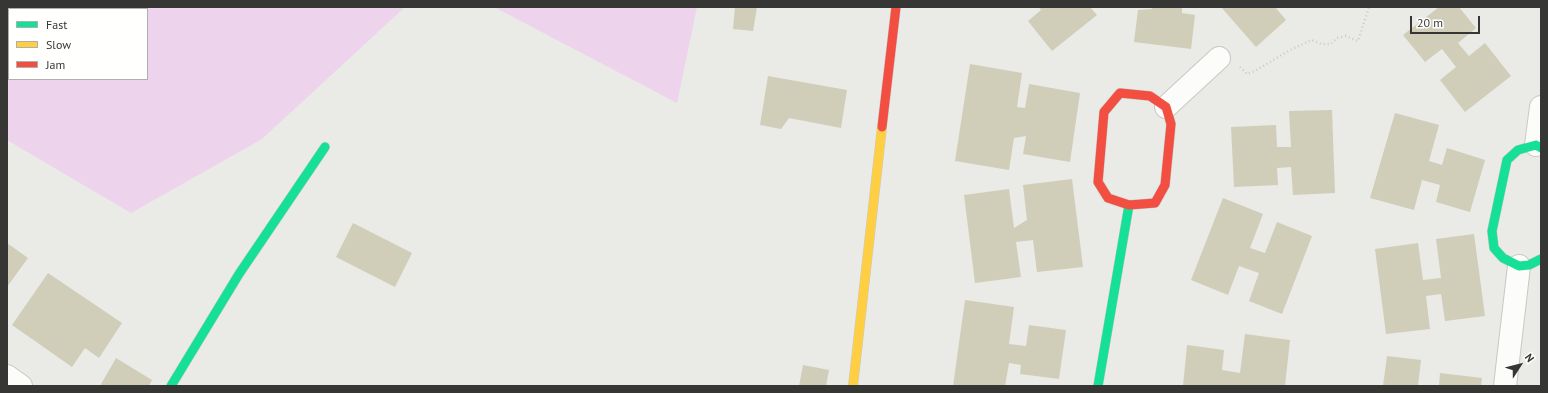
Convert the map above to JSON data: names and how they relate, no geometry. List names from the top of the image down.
{
  "legend": ["Fast", "Slow", "Jam"],
  "scale_bar": "20 m",
  "north": "top right"
}
